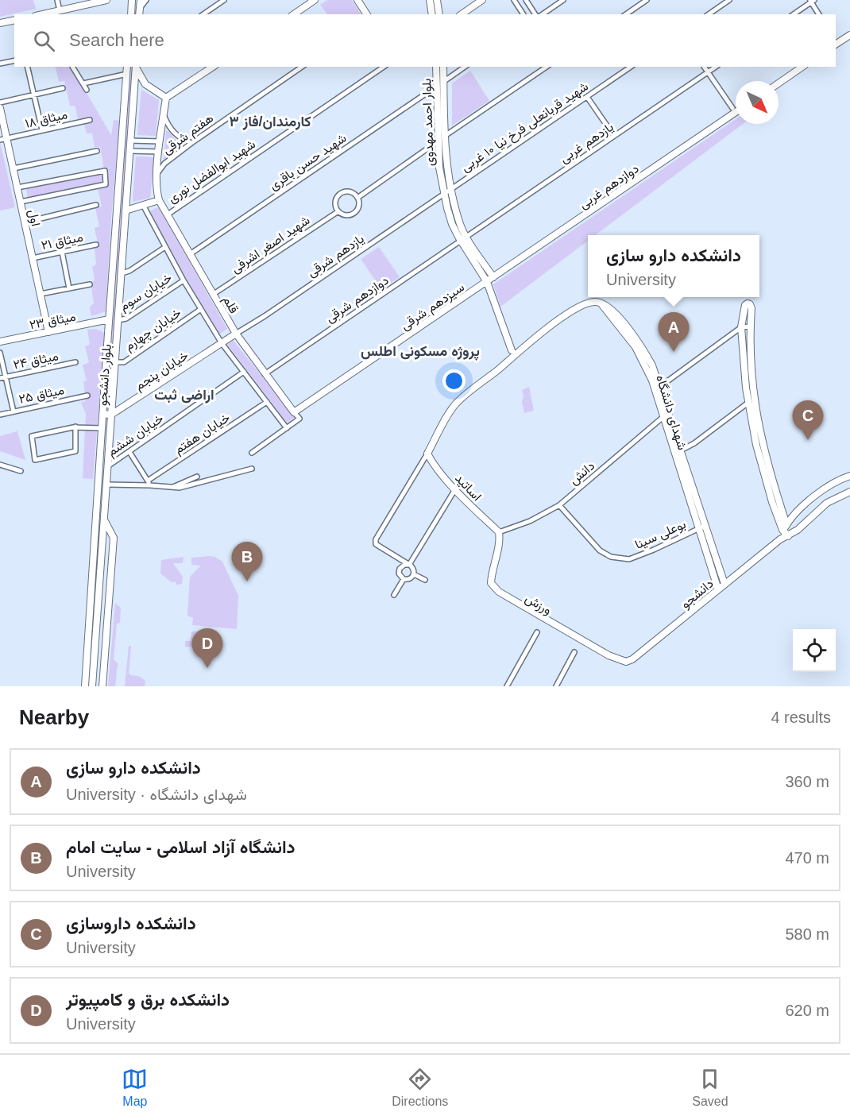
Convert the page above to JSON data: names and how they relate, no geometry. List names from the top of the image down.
{
  "streets": {
    "street": [
      "میثاق ۱۸",
      "بلوار احمد مهدوی",
      "شهید قربانعلی فرخ نیا ۱۰ غربی",
      "هفتم شرقی",
      "یازدهم غربی",
      "شهید حسن باقری",
      "شهید ابوالفضل نوری",
      "دوازدهم غربی",
      "اول",
      "میثاق ۲۱",
      "شهید اصغر اشرفی",
      "یازدهم شرقی",
      "خیابان سوم",
      "دوازدهم شرقی",
      "قلم",
      "سیزدهم شرقی",
      "میثاق ۲۳",
      "خیابان چهارم",
      "میثاق ۲۴",
      "خیابان پنجم",
      "بلوار دانشجو",
      "میثاق ۲۵",
      "شهدای دانشگاه",
      "خیابان هفتم",
      "خیابان ششم",
      "دانش",
      "اساتید",
      "بوعلی سینا",
      "دانشجو",
      "ورزش"
    ]
  },
  "crossings": [
    ["میثاق ۱۸", "اول"],
    ["بلوار احمد مهدوی", "شهید قربانعلی فرخ نیا ۱۰ غربی"],
    ["بلوار احمد مهدوی", "یازدهم غربی"],
    ["بلوار احمد مهدوی", "شهید حسن باقری"],
    ["بلوار احمد مهدوی", "دوازدهم غربی"],
    ["بلوار احمد مهدوی", "یازدهم شرقی"],
    ["بلوار احمد مهدوی", "دوازدهم شرقی"],
    ["بلوار احمد مهدوی", "سیزدهم شرقی"],
    ["شهید قربانعلی فرخ نیا ۱۰ غربی", "یازدهم شرقی"],
    ["شهید حسن باقری", "قلم"],
    ["شهید ابوالفضل نوری", "قلم"],
    ["دوازدهم غربی", "سیزدهم شرقی"],
    ["اول", "میثاق ۲۱"],
    ["اول", "میثاق ۲۳"],
    ["شهید اصغر اشرفی", "قلم"],
    ["یازدهم شرقی", "قلم"],
    ["یازدهم شرقی", "خیابان پنجم"],
    ["خیابان سوم", "بلوار دانشجو"],
    ["دوازدهم شرقی", "قلم"],
    ["قلم", "سیزدهم شرقی"],
    ["قلم", "خیابان پنجم"],
    ["میثاق ۲۳", "بلوار دانشجو"],
    ["خیابان چهارم", "بلوار دانشجو"],
    ["خیابان پنجم", "بلوار دانشجو"],
    ["بلوار دانشجو", "خیابان ششم"],
    ["شهدای دانشگاه", "دانش"],
    ["شهدای دانشگاه", "اساتید"],
    ["شهدای دانشگاه", "بوعلی سینا"],
    ["شهدای دانشگاه", "دانشجو"],
    ["دانش", "اساتید"],
    ["دانش", "بوعلی سینا"],
    ["دانش", "ورزش"],
    ["اساتید", "ورزش"],
    ["دانشجو", "ورزش"]
  ],
  "districts": ["کارمندان/فاز ۳", "پروژه مسکونی اطلس", "اراضی ثبت"],
  "north": "bottom right",
  "page": {
    "search": "Search here",
    "popup": ["دانشکده دارو سازی", "University"],
    "pins": [
      "A",
      "C",
      "B",
      "D"
    ],
    "heading": ["Nearby", "4 results"],
    "list": [
      {
        "mark": "A",
        "name": "دانشکده دارو سازی",
        "note": "University · شهدای دانشگاه",
        "value": "360 m"
      },
      {
        "mark": "B",
        "name": "دانشگاه آزاد اسلامی - سایت امام",
        "note": "University",
        "value": "470 m"
      },
      {
        "mark": "C",
        "name": "دانشکده داروسازی",
        "note": "University",
        "value": "580 m"
      },
      {
        "mark": "D",
        "name": "دانشکده برق و کامپیوتر",
        "note": "University",
        "value": "620 m"
      }
    ],
    "nav": ["Map", "Directions", "Saved"]
  }
}
